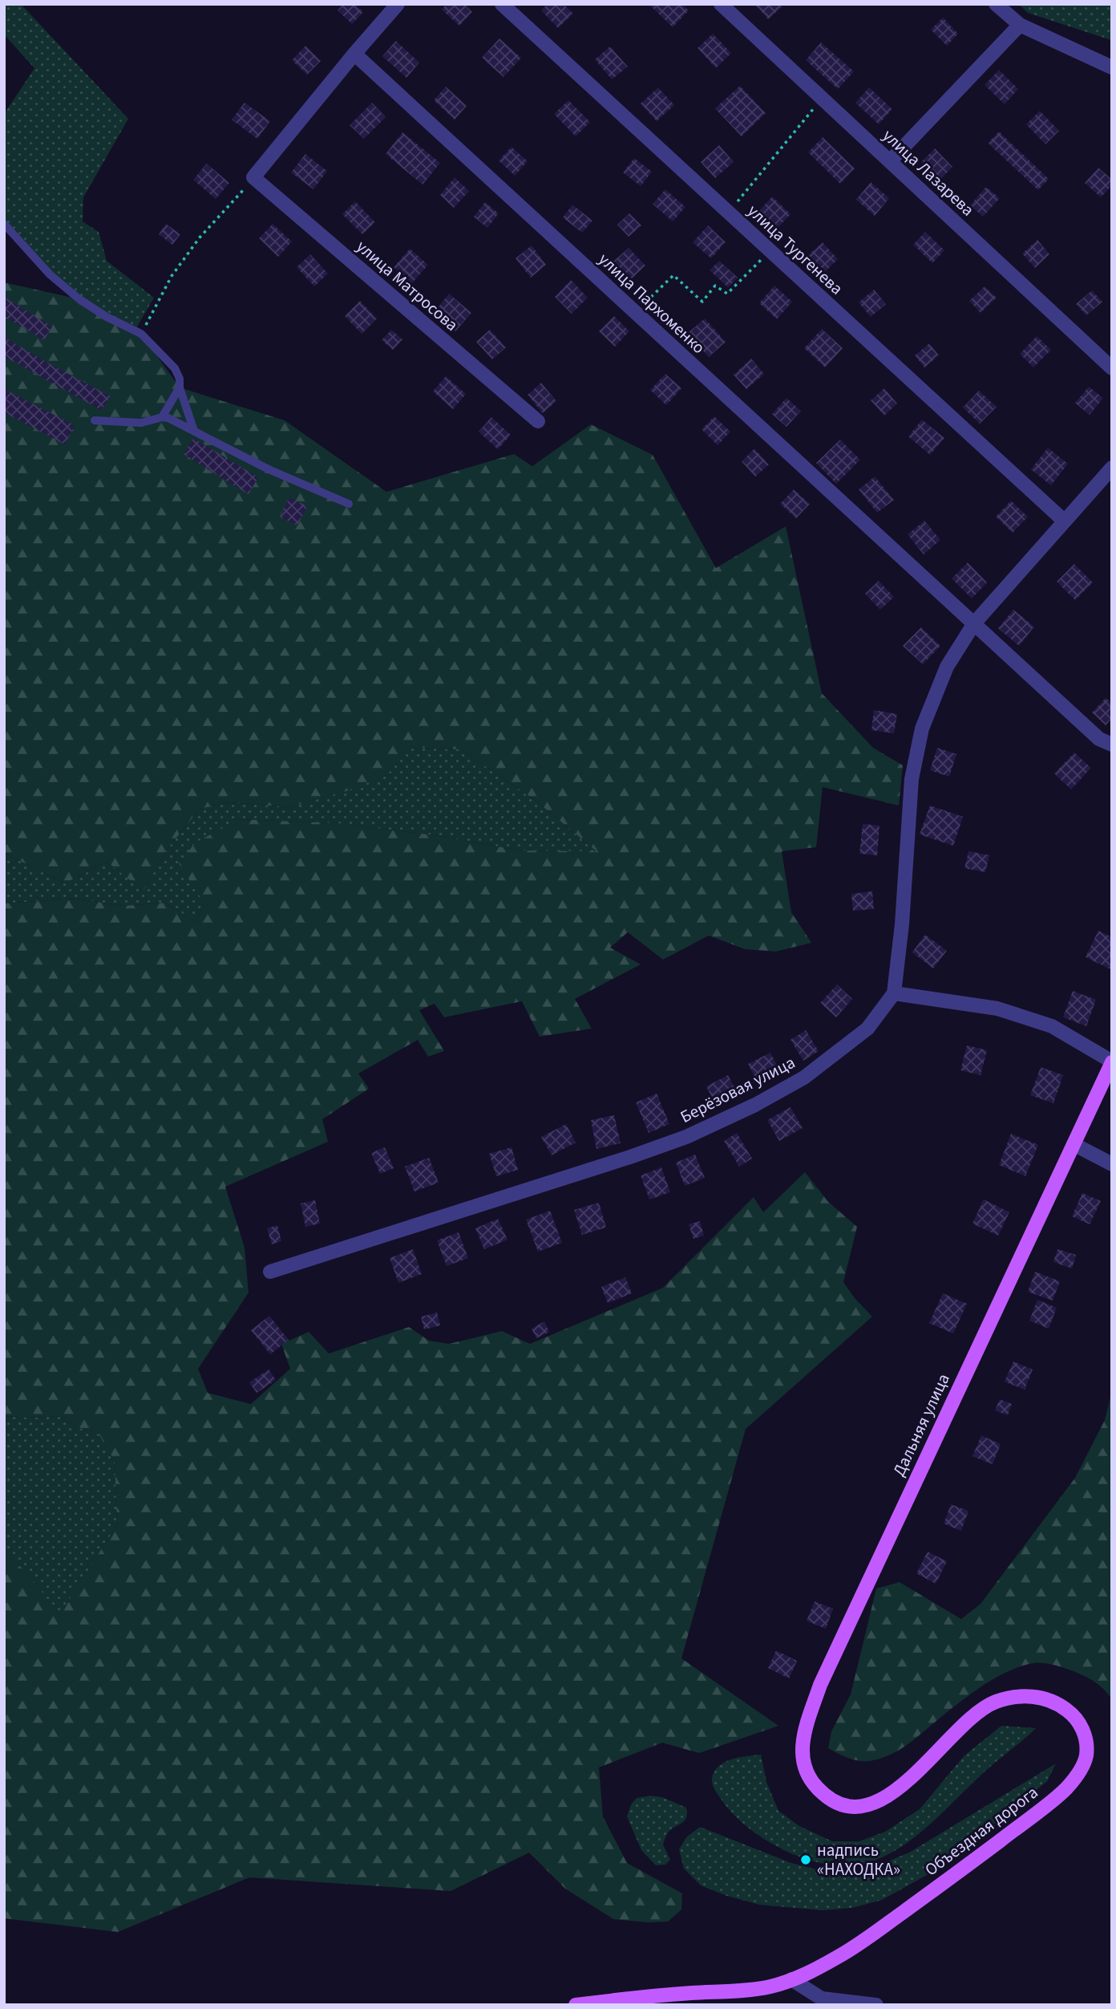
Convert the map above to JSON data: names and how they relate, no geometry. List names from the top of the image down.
{
  "streets": {
    "main road": ["Дальняя улица", "Объездная дорога"],
    "street": [
      "улица Лазарева",
      "улица Тургенева",
      "улица Матросова",
      "улица Пархоменко",
      "Берёзовая улица"
    ]
  },
  "crossings": [
    ["улица Тургенева", "Берёзовая улица"],
    ["улица Пархоменко", "Берёзовая улица"],
    ["Дальняя улица", "Объездная дорога"]
  ],
  "places": ["надпись «НАХОДКА»"]
}
